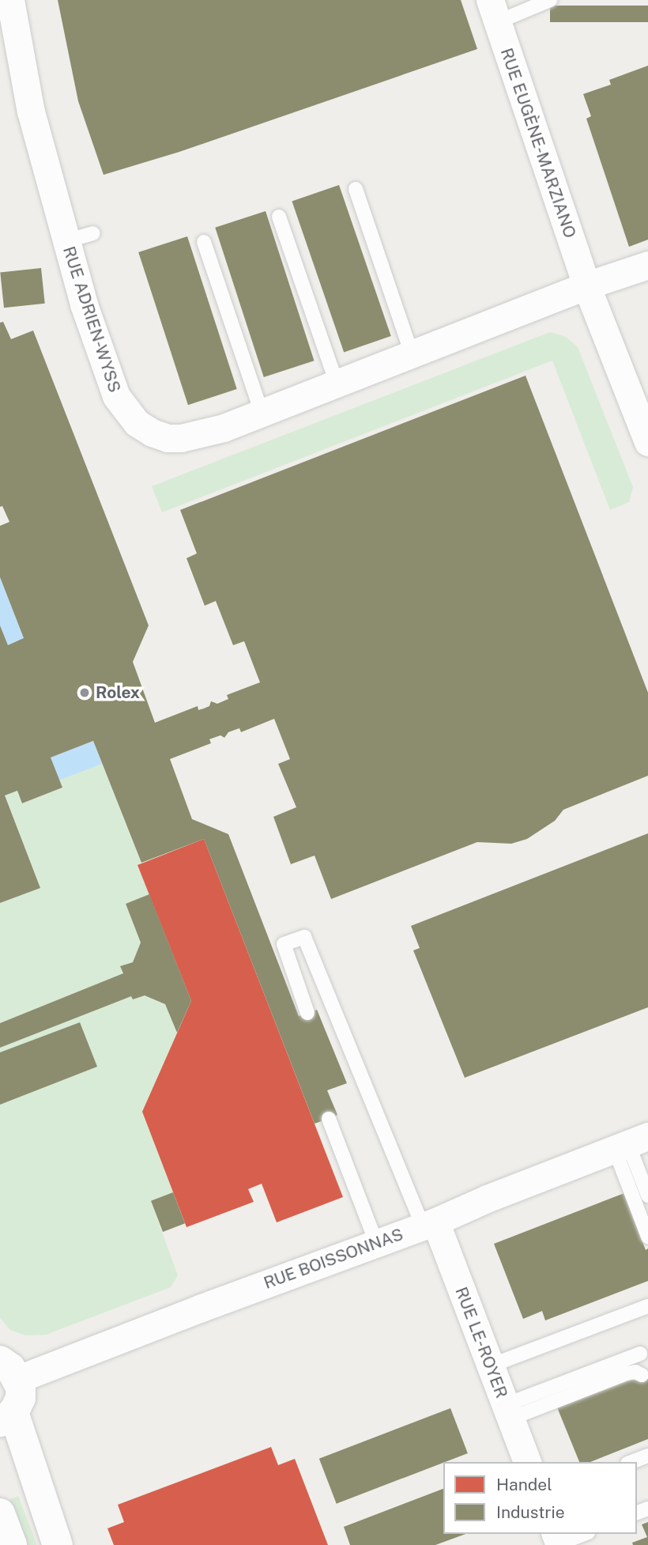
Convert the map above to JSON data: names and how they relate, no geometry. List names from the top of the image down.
{
  "streets": {
    "street": [
      "RUE EUGÈNE-MARZIANO",
      "RUE ADRIEN-WYSS",
      "RUE BOISSONNAS",
      "RUE LE-ROYER"
    ]
  },
  "crossings": [
    ["RUE EUGÈNE-MARZIANO", "RUE ADRIEN-WYSS"],
    ["RUE BOISSONNAS", "RUE LE-ROYER"]
  ],
  "places": ["Rolex"],
  "legend": ["Handel", "Industrie"]
}
